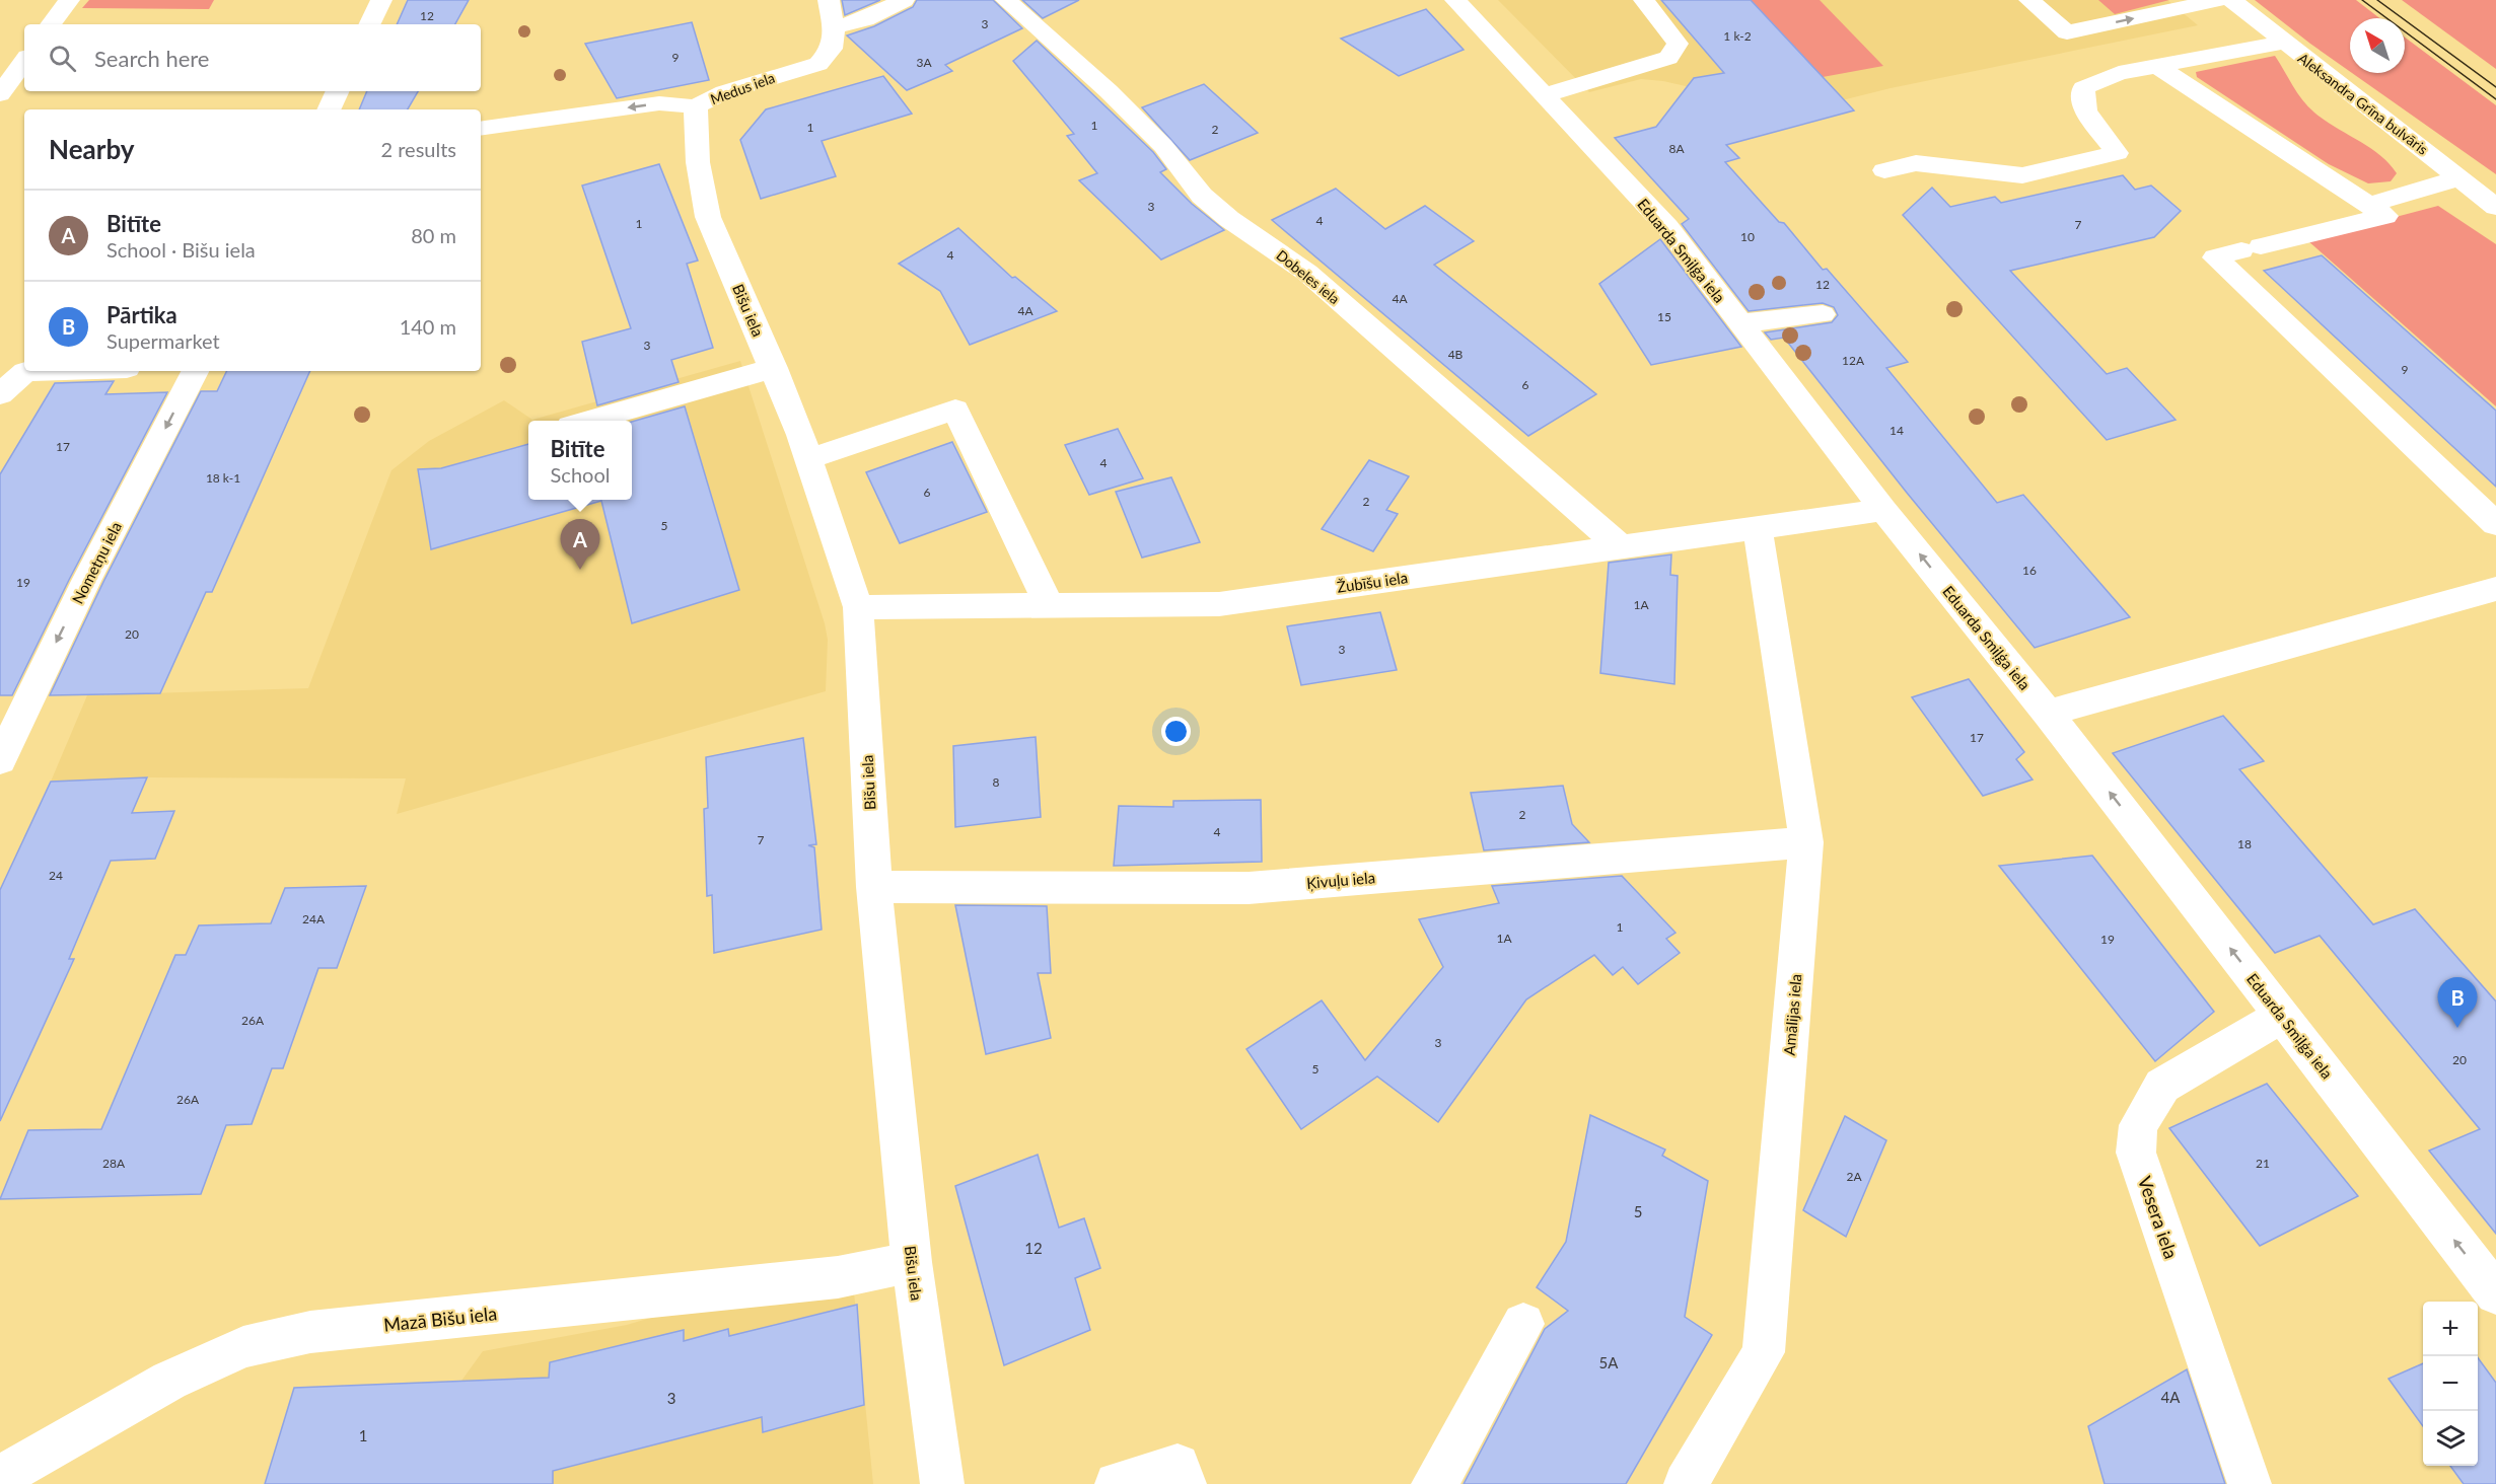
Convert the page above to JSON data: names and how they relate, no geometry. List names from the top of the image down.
{
  "streets": {
    "street": [
      "Medus iela",
      "Aleksandra Grīna bulvāris",
      "Eduarda Smiļģa iela",
      "Dobeles iela",
      "Bišu iela",
      "Nometņu iela",
      "Žubīšu iela",
      "Ķivuļu iela",
      "Amālijas iela",
      "Vesera iela",
      "Mazā Bišu iela"
    ]
  },
  "crossings": [
    ["Medus iela", "Bišu iela"],
    ["Eduarda Smiļģa iela", "Žubīšu iela"],
    ["Eduarda Smiļģa iela", "Vesera iela"],
    ["Dobeles iela", "Žubīšu iela"],
    ["Bišu iela", "Žubīšu iela"],
    ["Bišu iela", "Ķivuļu iela"],
    ["Bišu iela", "Mazā Bišu iela"],
    ["Žubīšu iela", "Amālijas iela"],
    ["Ķivuļu iela", "Amālijas iela"]
  ],
  "one_way": ["Medus iela", "Eduarda Smiļģa iela", "Nometņu iela"],
  "house_numbers": [
    "12",
    "3",
    "1 k-2",
    "9",
    "3A",
    "1",
    "1",
    "2",
    "8A",
    "3",
    "4",
    "1",
    "7",
    "10",
    "4",
    "12",
    "4A",
    "4A",
    "15",
    "3",
    "4B",
    "12A",
    "9",
    "6",
    "14",
    "17",
    "4",
    "18 k-1",
    "6",
    "2",
    "5",
    "16",
    "19",
    "1A",
    "20",
    "3",
    "17",
    "8",
    "2",
    "4",
    "7",
    "18",
    "24",
    "24A",
    "1",
    "1A",
    "19",
    "26A",
    "3",
    "20",
    "5",
    "26A",
    "28A",
    "21",
    "2A",
    "5",
    "12",
    "5A",
    "4A",
    "3",
    "1"
  ],
  "north": "top left",
  "page": {
    "search": "Search here",
    "heading": ["Nearby", "2 results"],
    "list": [
      {
        "mark": "A",
        "name": "Bitīte",
        "note": "School · Bišu iela",
        "value": "80 m"
      },
      {
        "mark": "B",
        "name": "Pārtika",
        "note": "Supermarket",
        "value": "140 m"
      }
    ],
    "popup": ["Bitīte", "School"],
    "pins": ["A", "B"],
    "map_buttons": ["+", "−"]
  }
}
